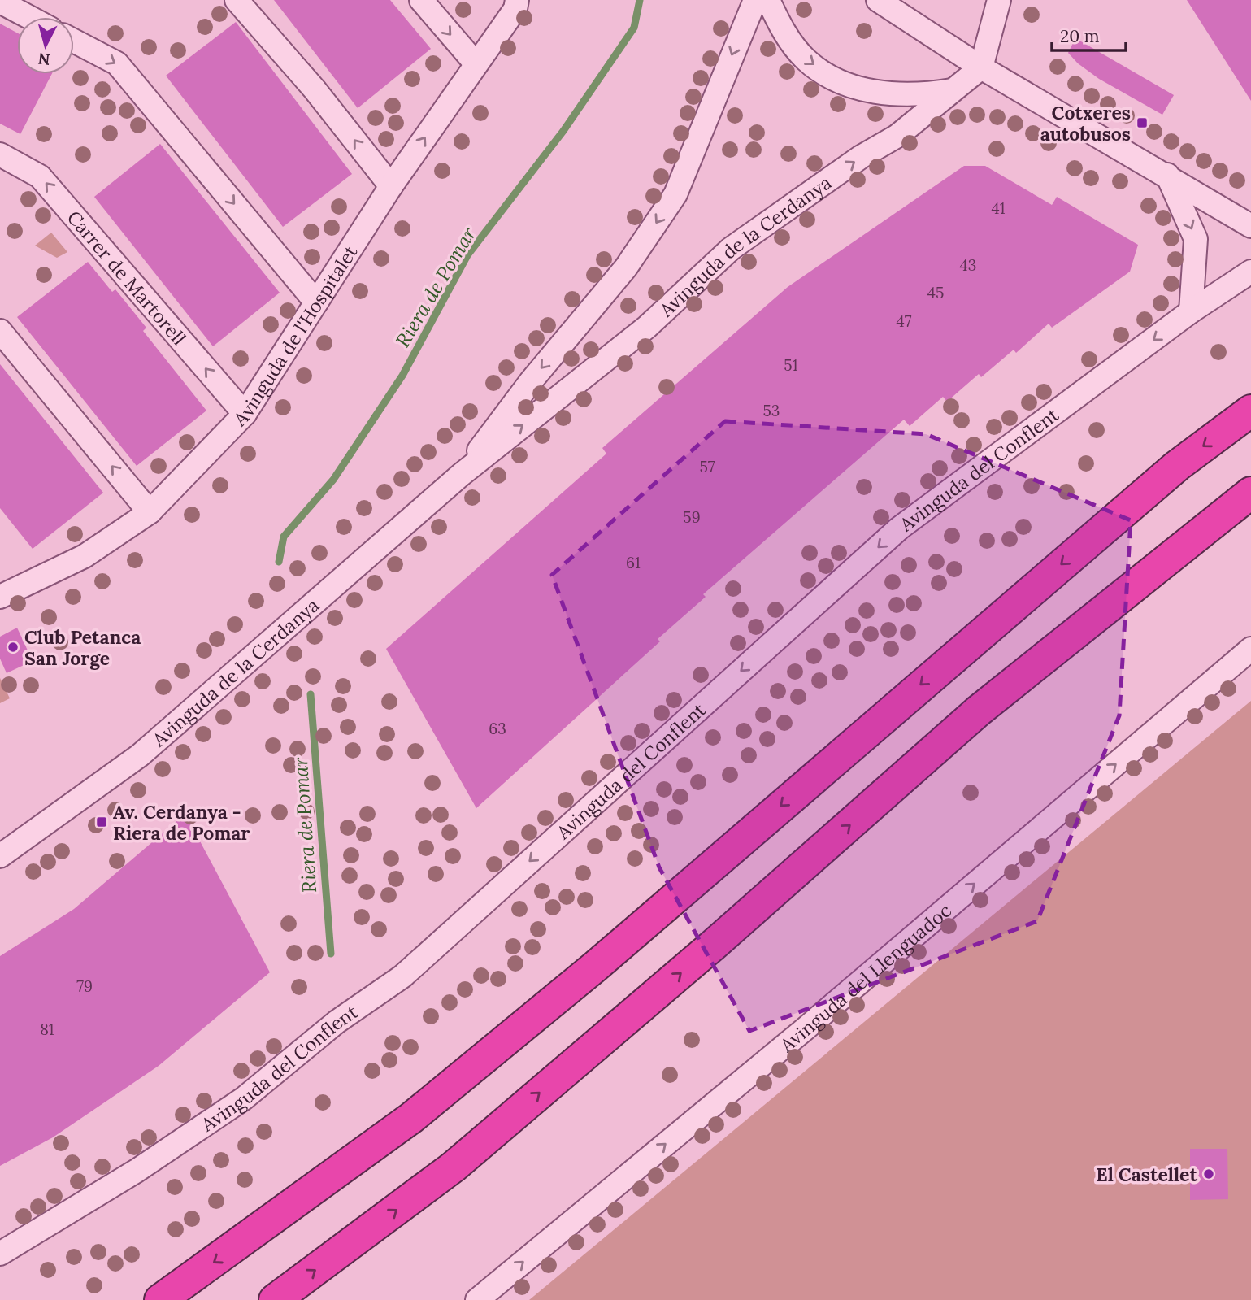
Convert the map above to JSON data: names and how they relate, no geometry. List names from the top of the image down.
{
  "streets": {
    "street": [
      "Avinguda de la Cerdanya",
      "Carrer de Martorell",
      "Avinguda de l'Hospitalet",
      "Avinguda del Conflent",
      "Avinguda del Llenguadoc"
    ]
  },
  "crossings": [
    ["Carrer de Martorell", "Avinguda de l'Hospitalet"]
  ],
  "one_way": ["Avinguda del Conflent", "Avinguda del Llenguadoc"],
  "water": ["Riera de Pomar"],
  "places": {
    "transit": ["Cotxeres autobusos", "Av. Cerdanya - Riera de Pomar"],
    "other": ["Club Petanca San Jorge", "El Castellet"]
  },
  "house_numbers": [
    "41",
    "43",
    "45",
    "47",
    "51",
    "53",
    "57",
    "59",
    "61",
    "63",
    "79",
    "81"
  ],
  "scale_bar": "20 m",
  "north": "bottom"
}
